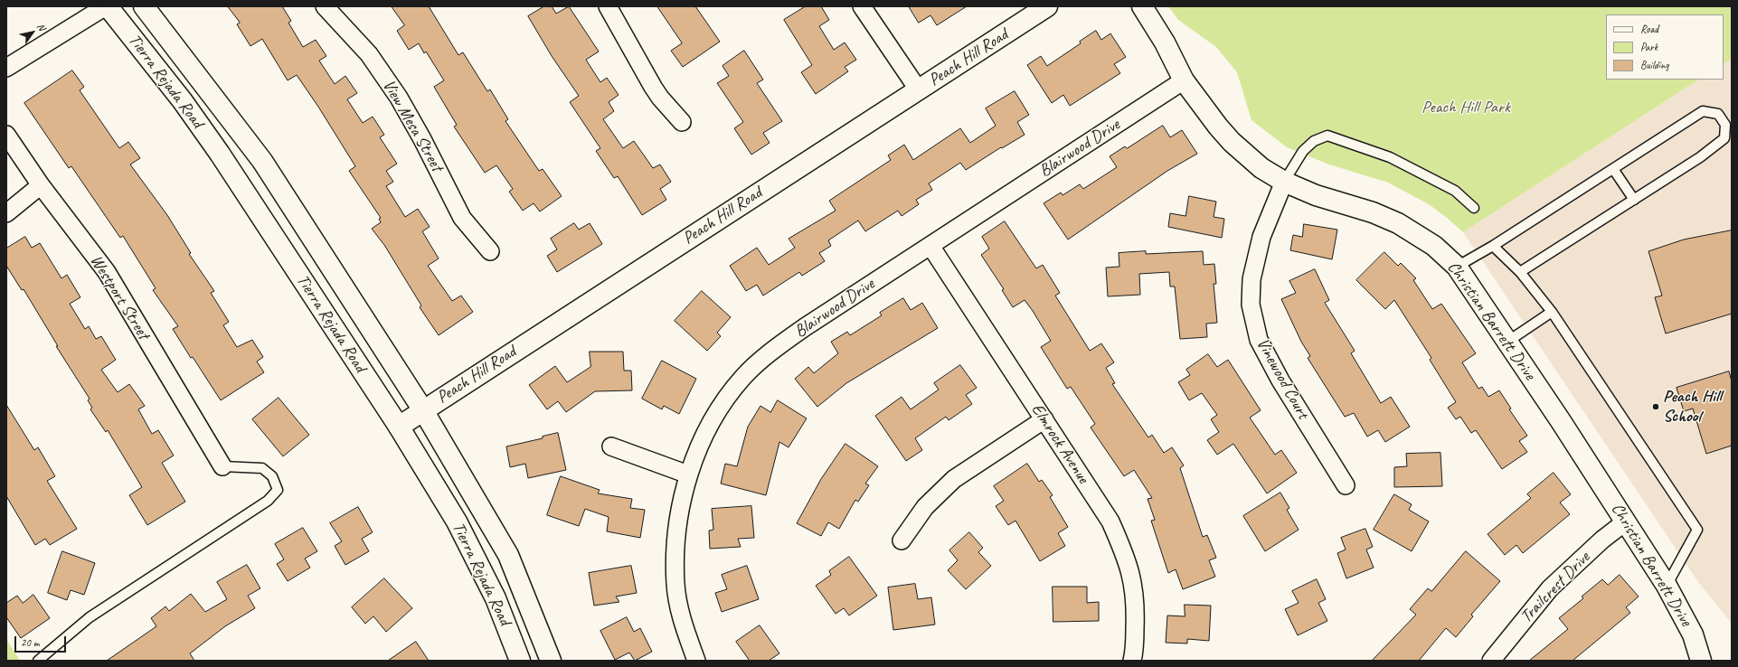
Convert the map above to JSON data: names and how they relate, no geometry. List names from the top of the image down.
{
  "streets": {
    "street": [
      "Peach Hill Road",
      "Tierra Rejada Road",
      "View Mesa Street",
      "Blairwood Drive",
      "Westport Street",
      "Christian Barrett Drive",
      "Vinewood Court",
      "Elmrock Avenue",
      "Trailcrest Drive"
    ]
  },
  "crossings": [
    ["Peach Hill Road", "Tierra Rejada Road"],
    ["Blairwood Drive", "Christian Barrett Drive"],
    ["Blairwood Drive", "Elmrock Avenue"],
    ["Christian Barrett Drive", "Vinewood Court"],
    ["Christian Barrett Drive", "Trailcrest Drive"]
  ],
  "parks": ["Peach Hill Park"],
  "places": ["Peach Hill School"],
  "legend": ["Road", "Park", "Building"],
  "scale_bar": "20 m",
  "north": "top right"
}
